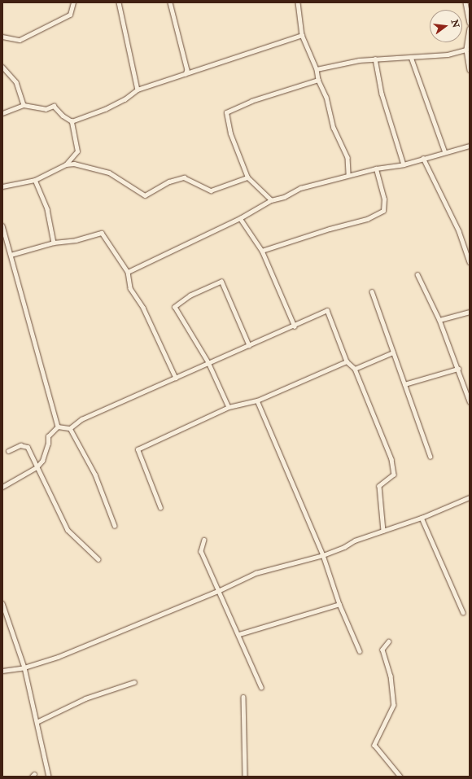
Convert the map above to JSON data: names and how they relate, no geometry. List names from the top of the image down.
{
  "north": "right"
}
